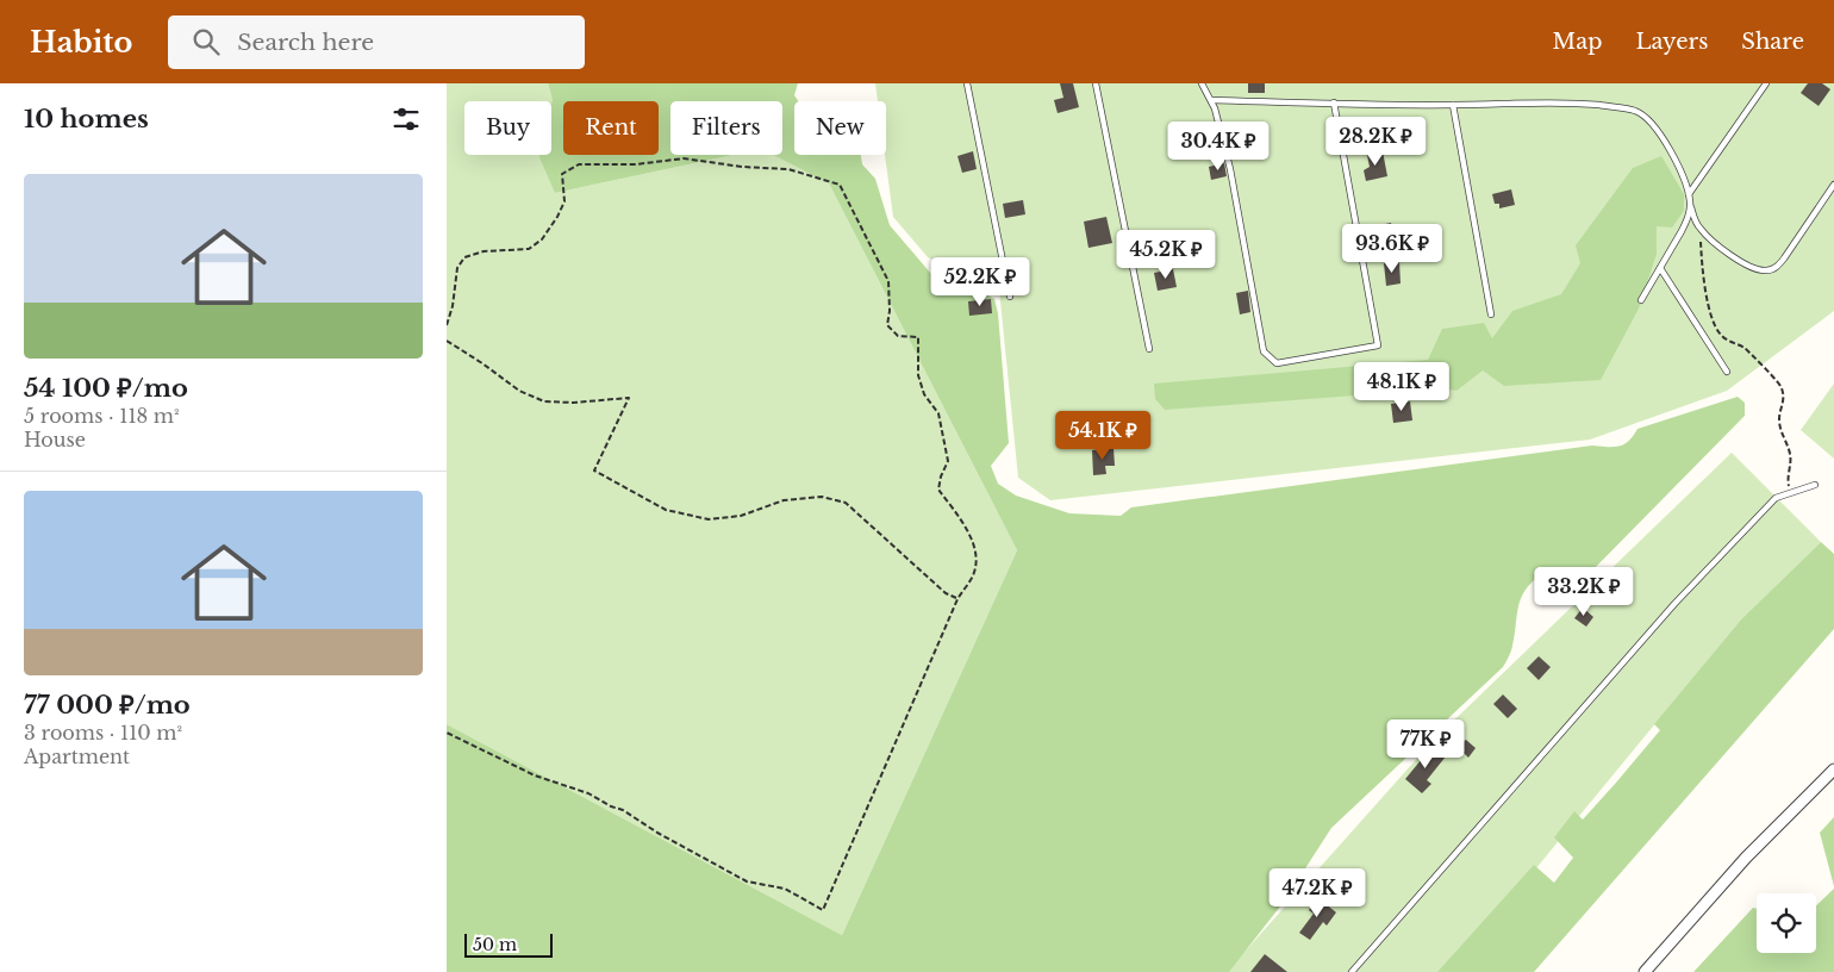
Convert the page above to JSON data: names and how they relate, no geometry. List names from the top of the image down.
{
  "scale_bar": "50 m",
  "page": {
    "header": "Habito",
    "search": "Search here",
    "nav": ["Map", "Layers", "Share"],
    "heading": "10 homes",
    "chip": [
      "Buy",
      "Rent",
      "Filters",
      "New"
    ],
    "price": [
      "28.2K ₽",
      "30.4K ₽",
      "93.6K ₽",
      "45.2K ₽",
      "52.2K ₽",
      "48.1K ₽",
      "54.1K ₽",
      "33.2K ₽",
      "77K ₽",
      "47.2K ₽"
    ],
    "list": [
      {
        "name": "54 100 ₽/mo",
        "note": "5 rooms · 118 m² · House"
      },
      {
        "name": "77 000 ₽/mo",
        "note": "3 rooms · 110 m² · Apartment"
      }
    ],
    "scale": "50 m"
  }
}
